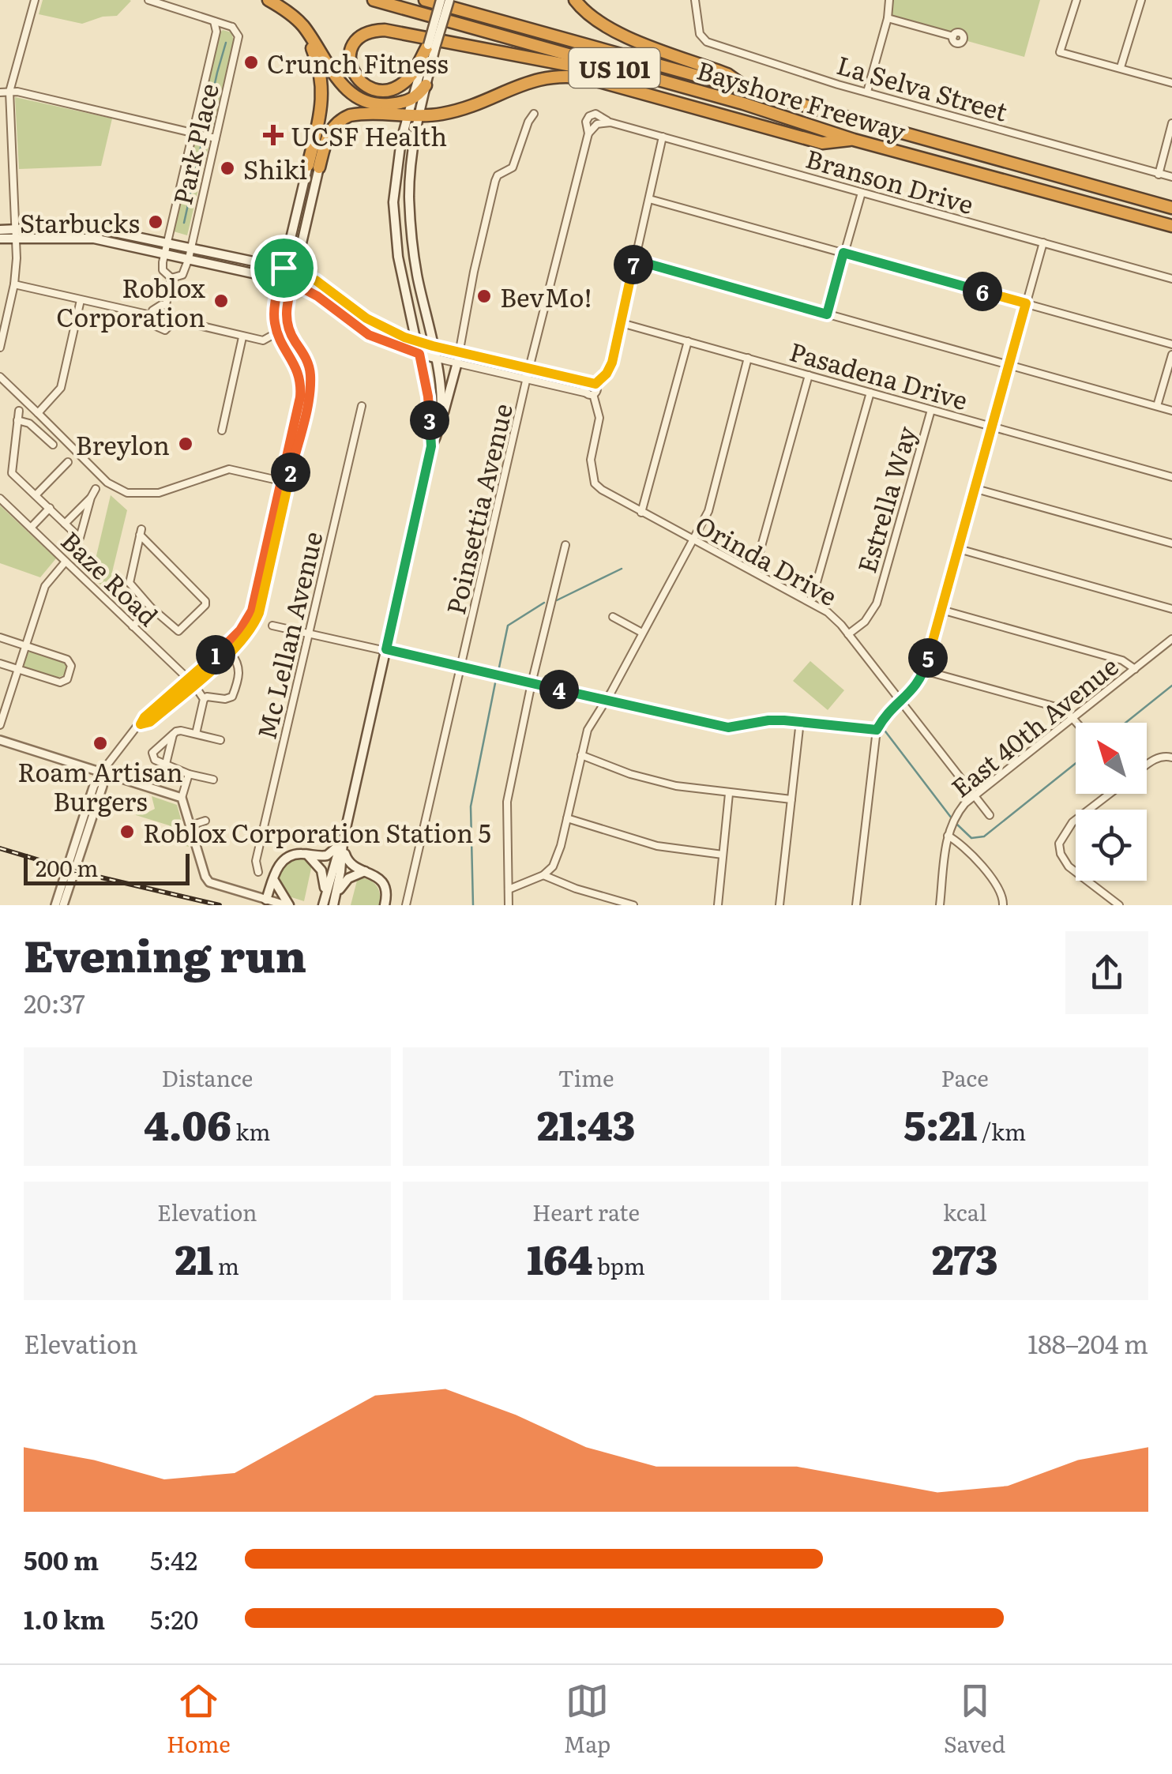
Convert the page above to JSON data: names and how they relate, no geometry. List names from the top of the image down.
{
  "streets": {
    "highway": ["US 101", "Bayshore Freeway"],
    "street": [
      "La Selva Street",
      "Park Place",
      "Branson Drive",
      "Pasadena Drive",
      "Estrella Way",
      "Poinsettia Avenue",
      "Orinda Drive",
      "Baze Road",
      "Mc Lellan Avenue",
      "East 40th Avenue"
    ]
  },
  "crossings": [
    ["Branson Drive", "Poinsettia Avenue"],
    ["Pasadena Drive", "Estrella Way"],
    ["Estrella Way", "Orinda Drive"],
    ["Orinda Drive", "East 40th Avenue"]
  ],
  "places": {
    "other": [
      "Crunch Fitness",
      "Shiki",
      "Starbucks",
      "BevMo!",
      "Roblox Corporation",
      "Breylon",
      "Roam Artisan Burgers",
      "Roblox Corporation Station 5"
    ],
    "health": ["UCSF Health"]
  },
  "scale_bar": "200 m",
  "north": "top left",
  "page": {
    "pins": [
      "7",
      "6",
      "3",
      "2",
      "1",
      "5",
      "4"
    ],
    "scale": "200 m",
    "heading": ["Evening run", "20:37"],
    "stats": [
      ["Distance", "4.06 km"],
      ["Time", "21:43"],
      ["Pace", "5:21 /km"],
      ["Elevation", "21 m"],
      ["Heart rate", "164 bpm"],
      ["kcal", "273"]
    ],
    "chart": ["Elevation", "188–204 m"],
    "list": [
      {
        "name": "500 m",
        "note": "5:42"
      },
      {
        "name": "1.0 km",
        "note": "5:20"
      }
    ],
    "tabs": ["Home", "Map", "Saved"]
  }
}
